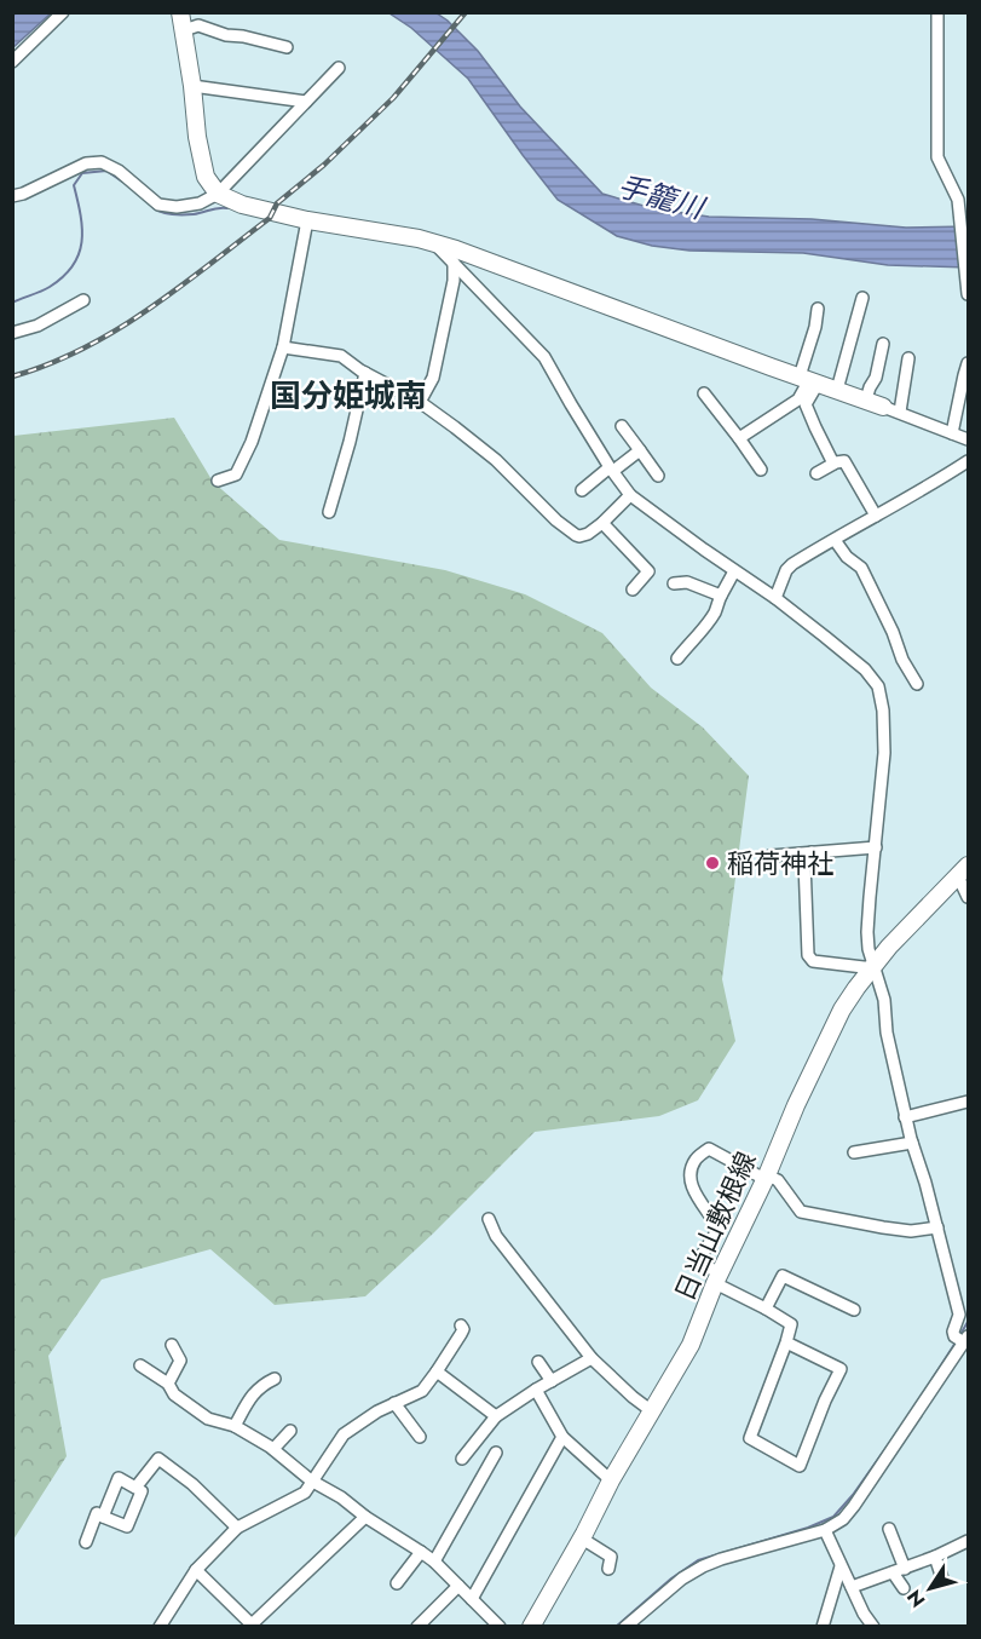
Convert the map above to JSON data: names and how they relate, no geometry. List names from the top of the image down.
{
  "streets": {
    "street": ["日当山敷根線"]
  },
  "districts": ["国分姫城南"],
  "water": ["手籠川"],
  "places": ["稲荷神社"],
  "north": "bottom left"
}
